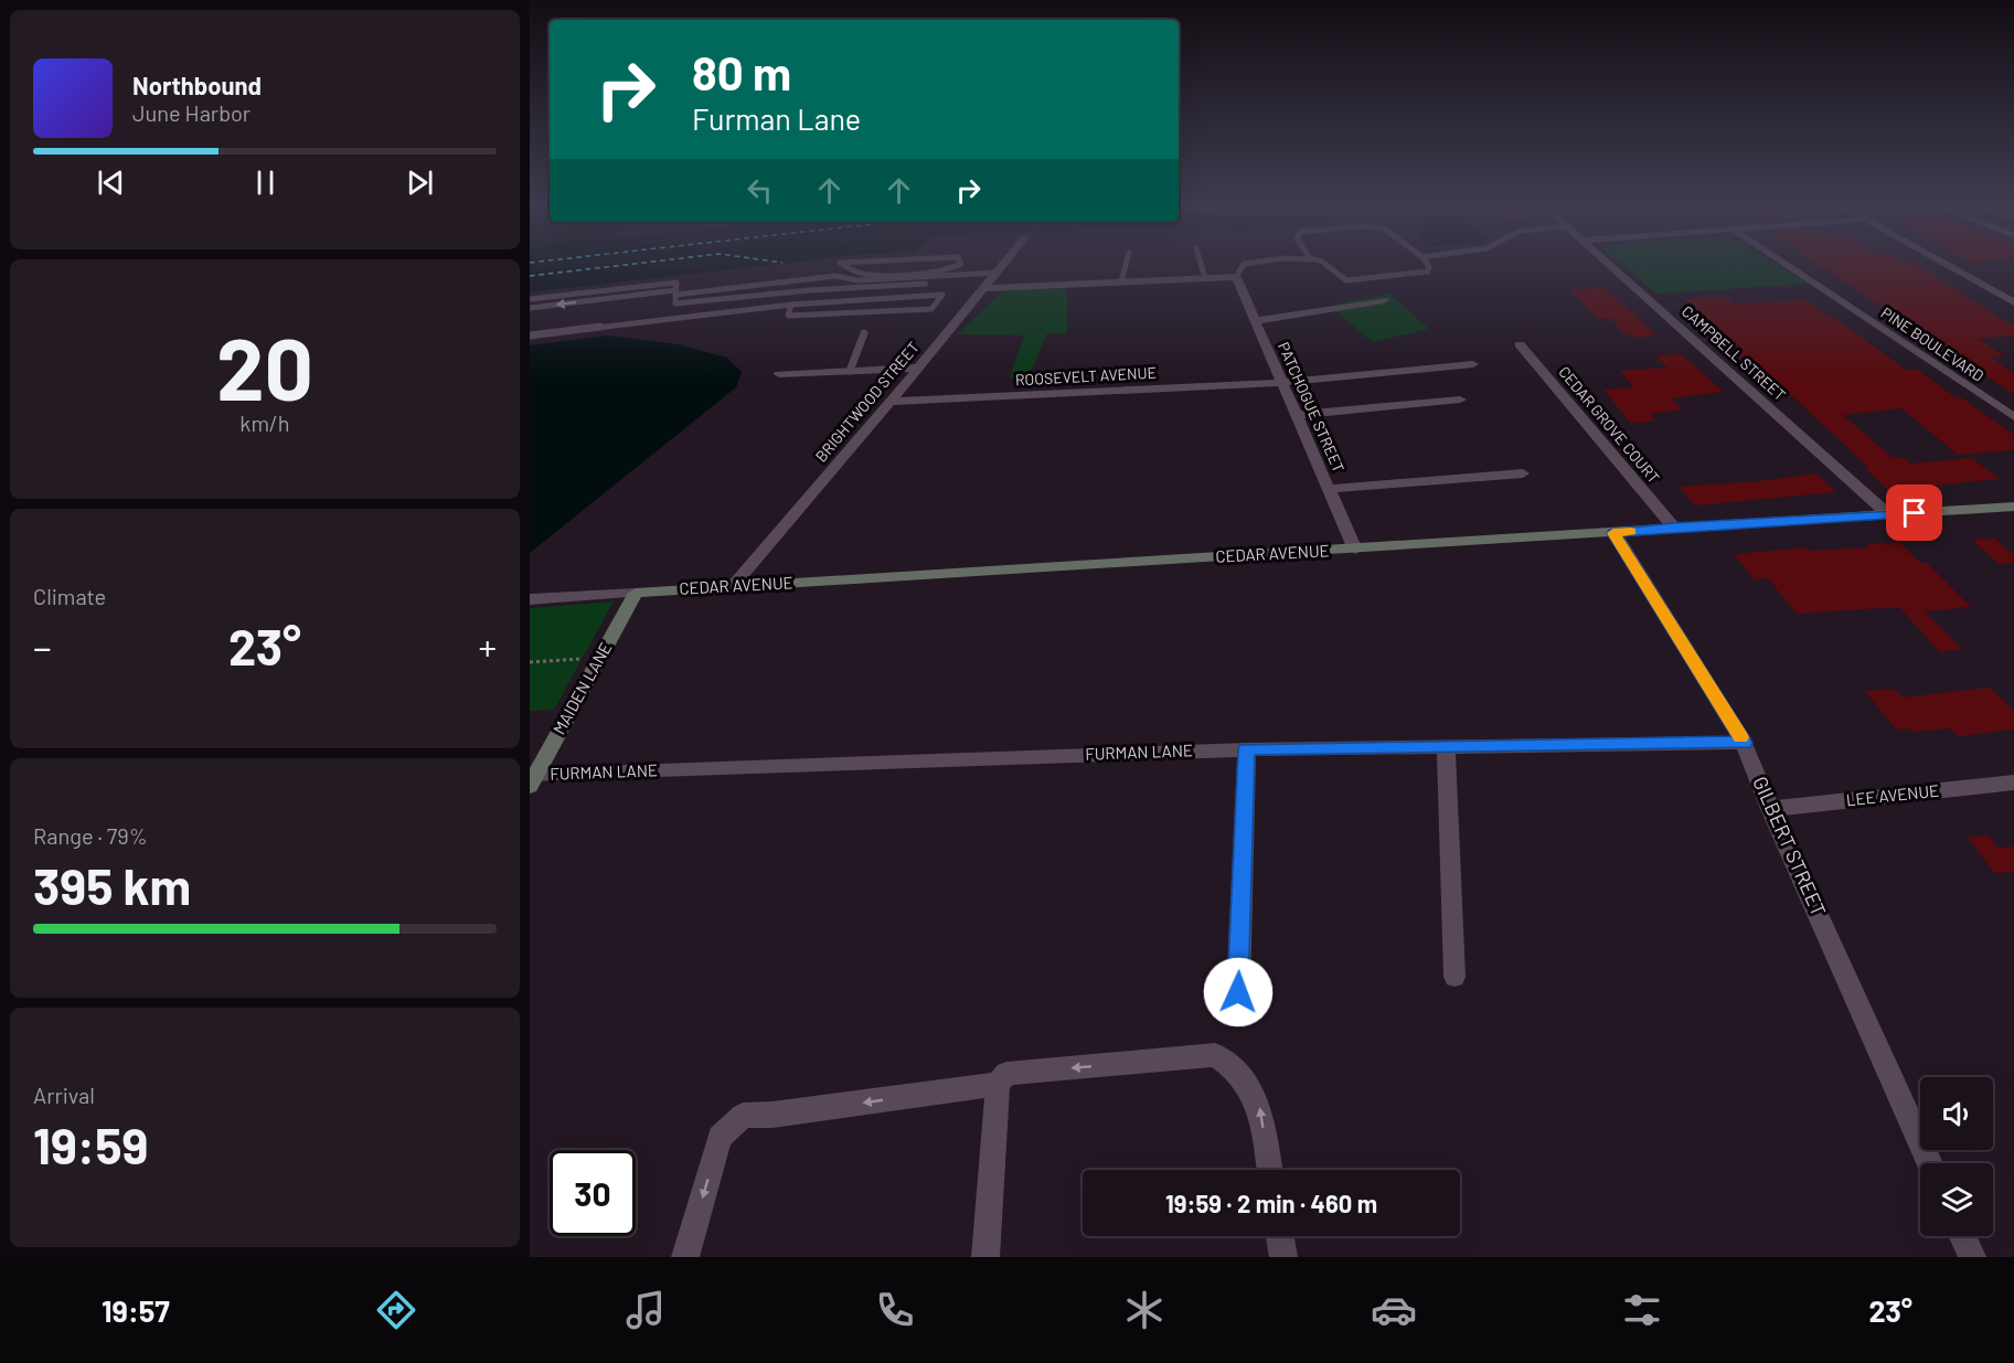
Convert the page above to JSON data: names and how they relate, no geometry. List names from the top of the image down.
{
  "streets": {
    "street": [
      "PINE BOULEVARD",
      "CAMPBELL STREET",
      "ROOSEVELT AVENUE",
      "BRIGHTWOOD STREET",
      "PATCHOGUE STREET",
      "CEDAR GROVE COURT",
      "CEDAR AVENUE",
      "MAIDEN LANE",
      "FURMAN LANE",
      "LEE AVENUE",
      "GILBERT STREET"
    ]
  },
  "crossings": [
    ["CAMPBELL STREET", "CEDAR AVENUE"],
    ["ROOSEVELT AVENUE", "BRIGHTWOOD STREET"],
    ["ROOSEVELT AVENUE", "PATCHOGUE STREET"],
    ["BRIGHTWOOD STREET", "CEDAR AVENUE"],
    ["PATCHOGUE STREET", "CEDAR AVENUE"],
    ["CEDAR GROVE COURT", "CEDAR AVENUE"],
    ["CEDAR AVENUE", "MAIDEN LANE"],
    ["CEDAR AVENUE", "GILBERT STREET"],
    ["MAIDEN LANE", "FURMAN LANE"],
    ["FURMAN LANE", "GILBERT STREET"],
    ["LEE AVENUE", "GILBERT STREET"]
  ],
  "page": {
    "turn": ["80 m", "Furman Lane"],
    "song": ["Northbound", "June Harbor"],
    "tile": [
      ["20", "km/h"],
      "Climate",
      ["Range · 79%", "395 km"],
      ["Arrival", "19:59"]
    ],
    "heat": ["−", "23°", "+"],
    "limit": "30",
    "trip": "19:59 · 2 min · 460 m",
    "tabs": ["19:57", "23°"]
  }
}
